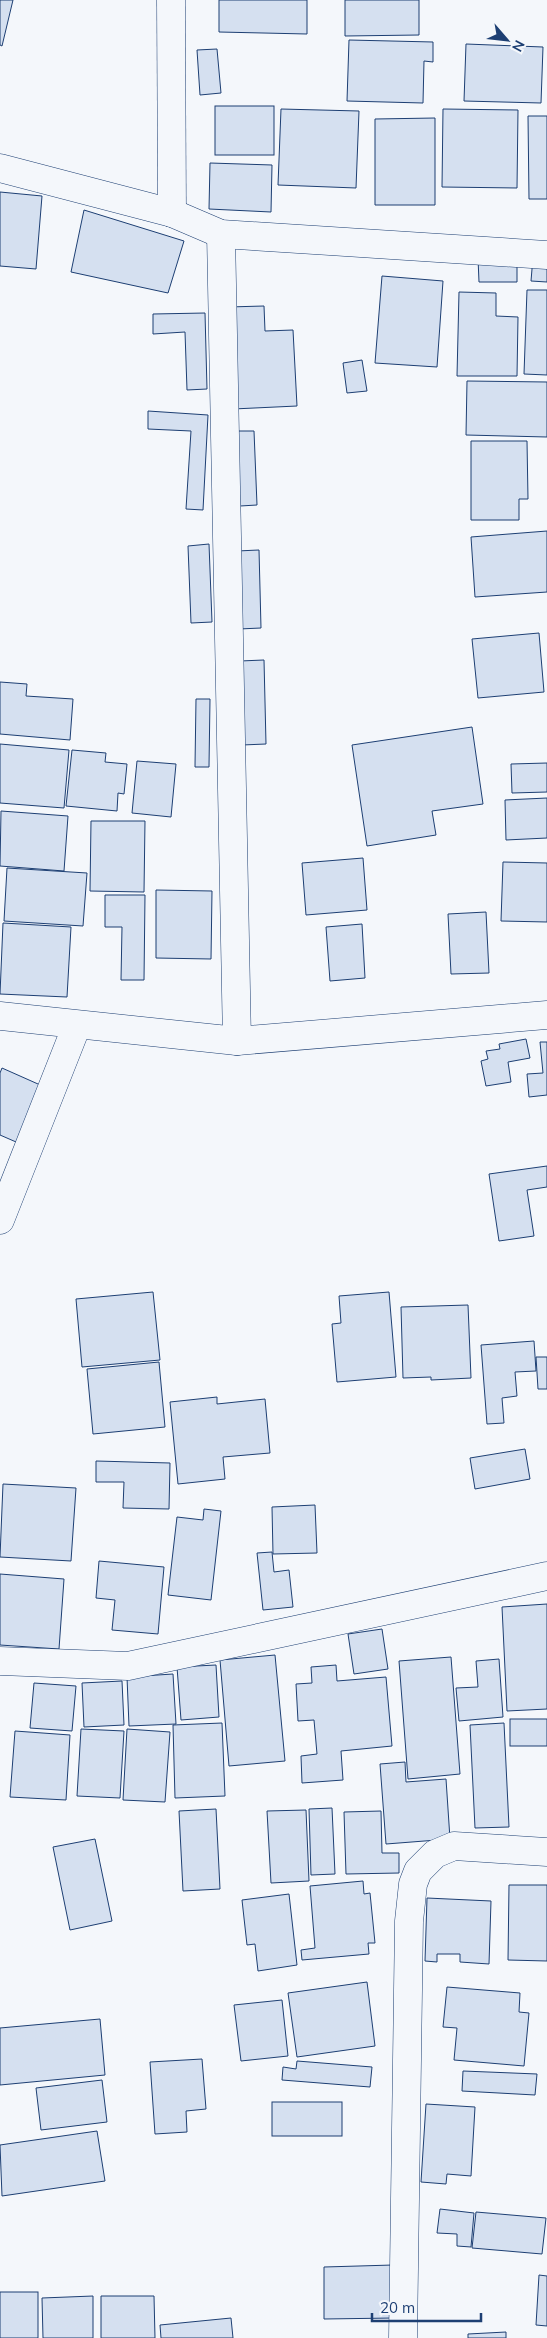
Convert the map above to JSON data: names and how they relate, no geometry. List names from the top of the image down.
{
  "scale_bar": "20 m",
  "north": "bottom right"
}
